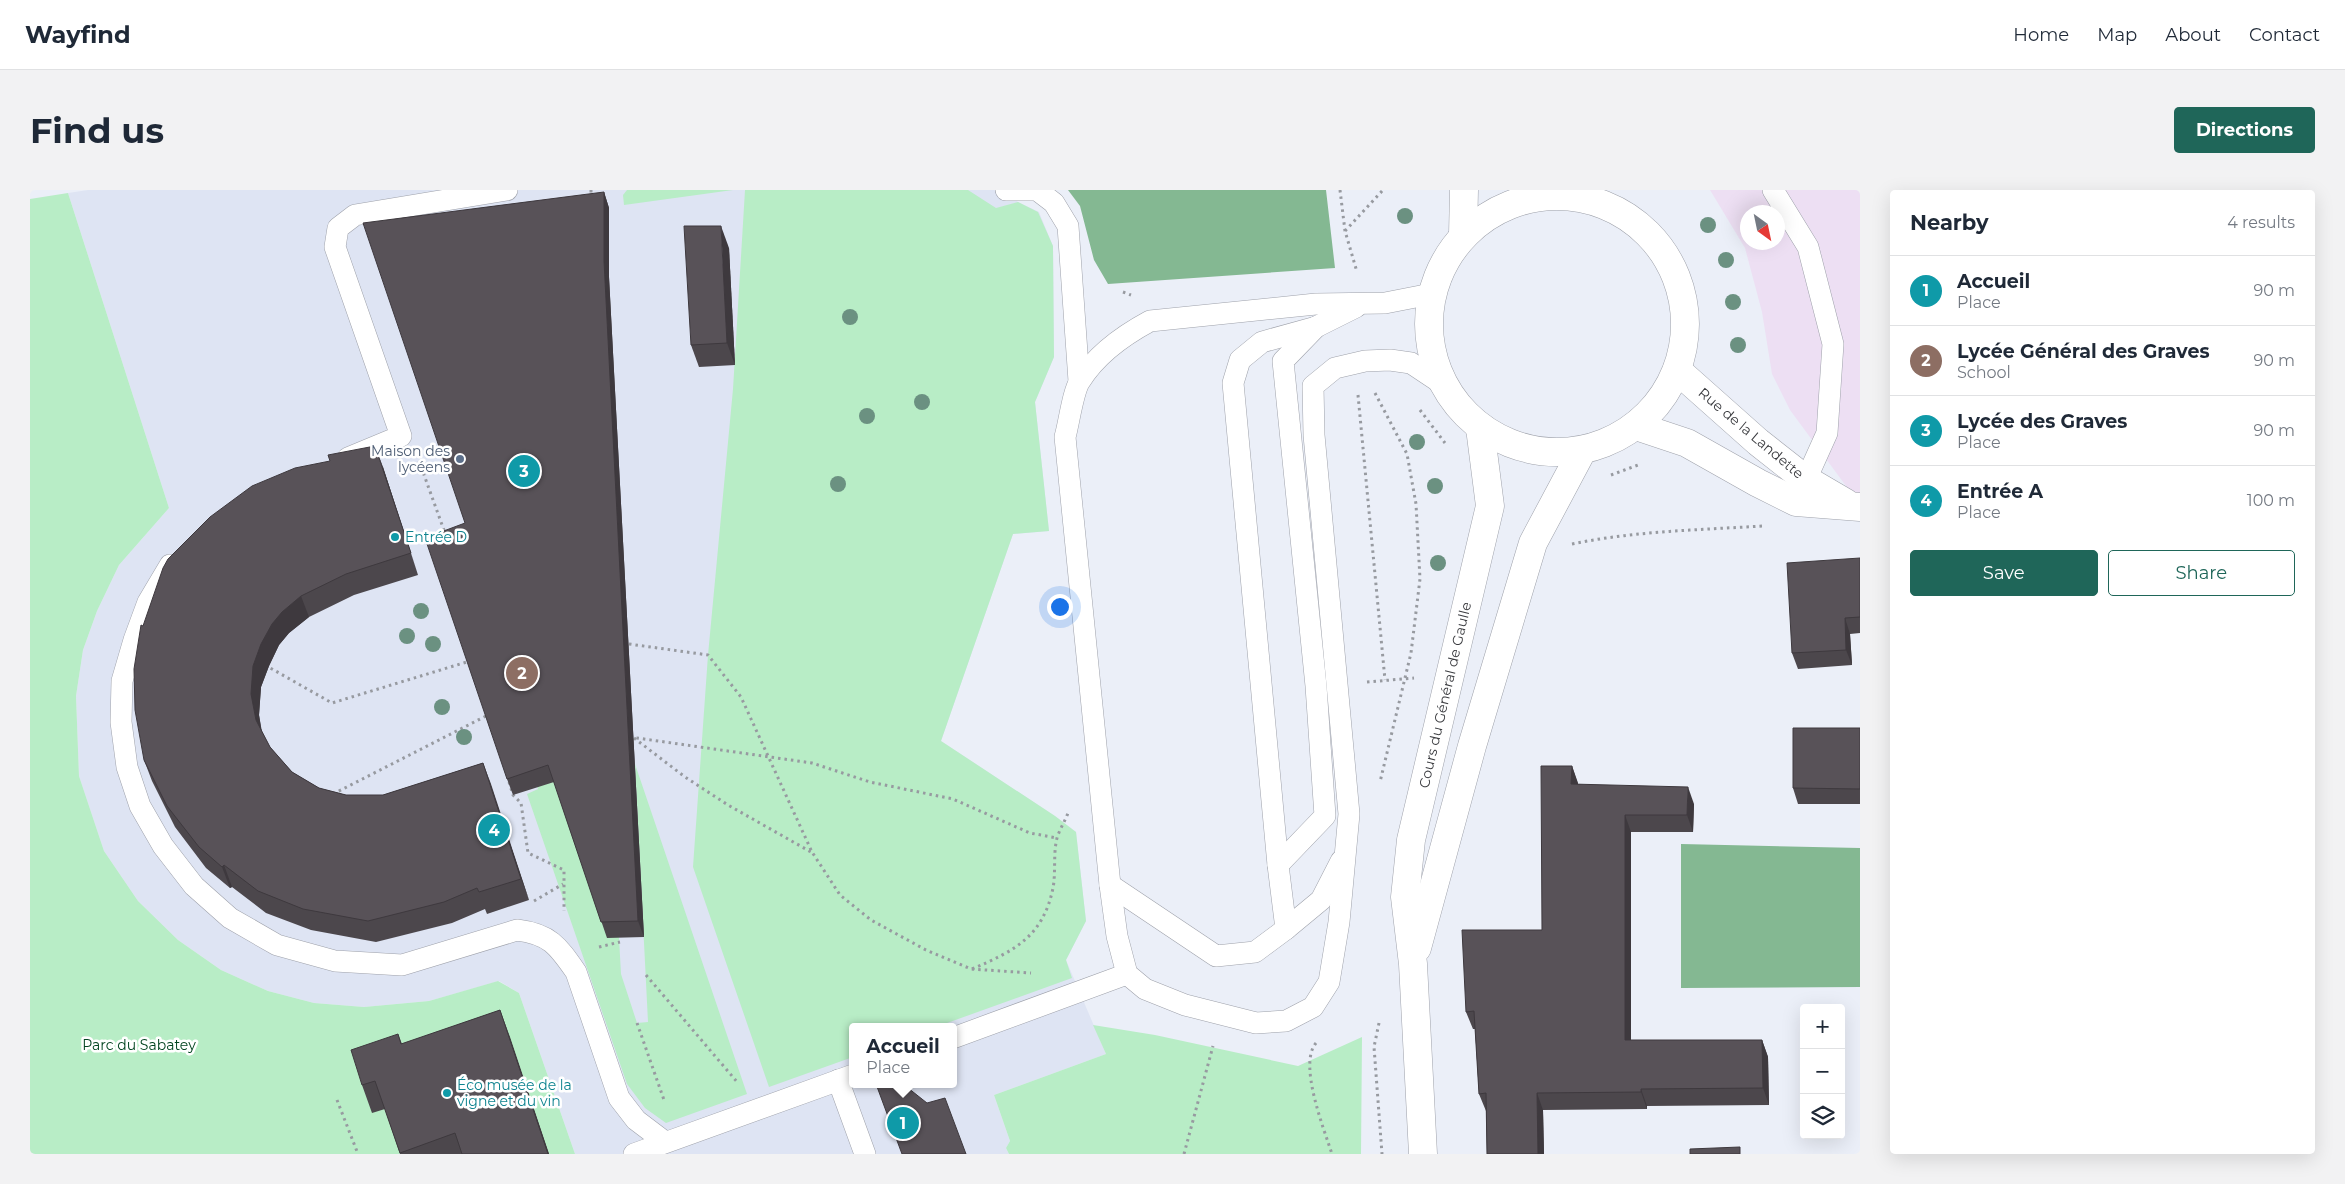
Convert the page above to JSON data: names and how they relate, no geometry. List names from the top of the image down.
{
  "streets": {
    "main road": ["Rue de la Landette", "Cours du Général de Gaulle"]
  },
  "parks": ["Parc du Sabatey"],
  "places": ["Maison des lycéens", "Entrée D", "Éco musée de la vigne et du vin"],
  "north": "bottom right",
  "page": {
    "header": "Wayfind",
    "nav": [
      "Home",
      "Map",
      "About",
      "Contact"
    ],
    "buttons": [
      "Directions",
      ["Save", "Share"]
    ],
    "title": "Find us",
    "heading": ["Nearby", "4 results"],
    "list": [
      {
        "mark": "1",
        "name": "Accueil",
        "note": "Place",
        "value": "90 m"
      },
      {
        "mark": "2",
        "name": "Lycée Général des Graves",
        "note": "School",
        "value": "90 m"
      },
      {
        "mark": "3",
        "name": "Lycée des Graves",
        "note": "Place",
        "value": "90 m"
      },
      {
        "mark": "4",
        "name": "Entrée A",
        "note": "Place",
        "value": "100 m"
      }
    ],
    "pins": [
      "3",
      "2",
      "4",
      "1"
    ],
    "map_buttons": ["+", "−"],
    "popup": ["Accueil", "Place"]
  }
}
